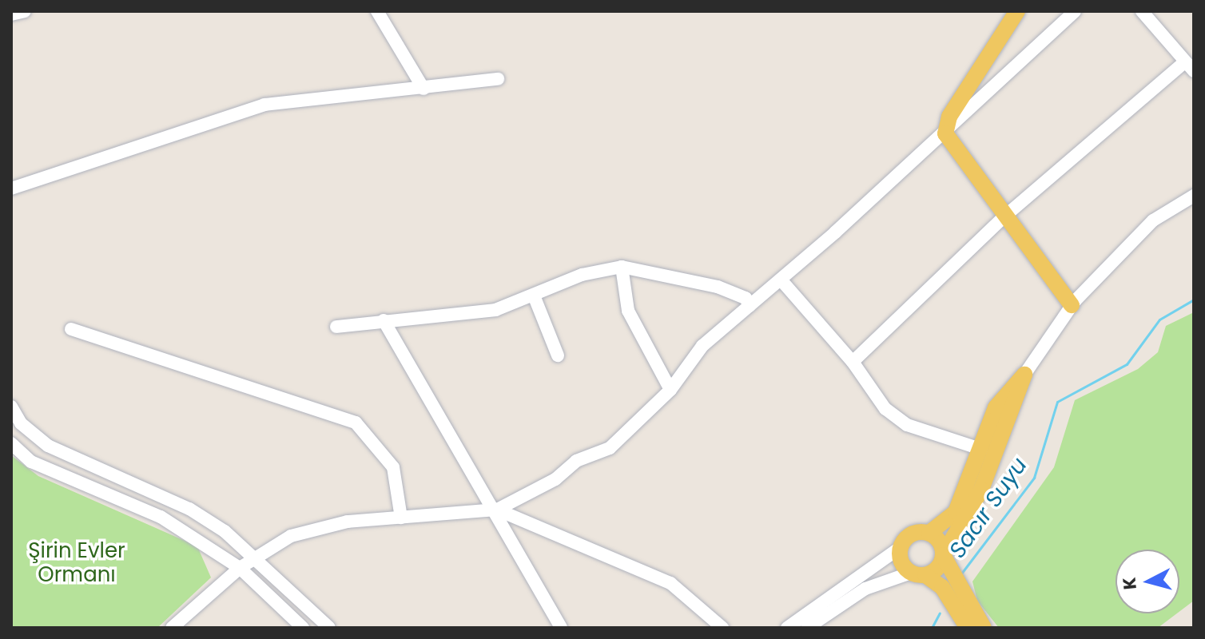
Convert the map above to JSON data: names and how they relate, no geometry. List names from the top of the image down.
{
  "water": ["Sacır Suyu"],
  "parks": ["Şirin Evler Ormanı"],
  "north": "left"
}
